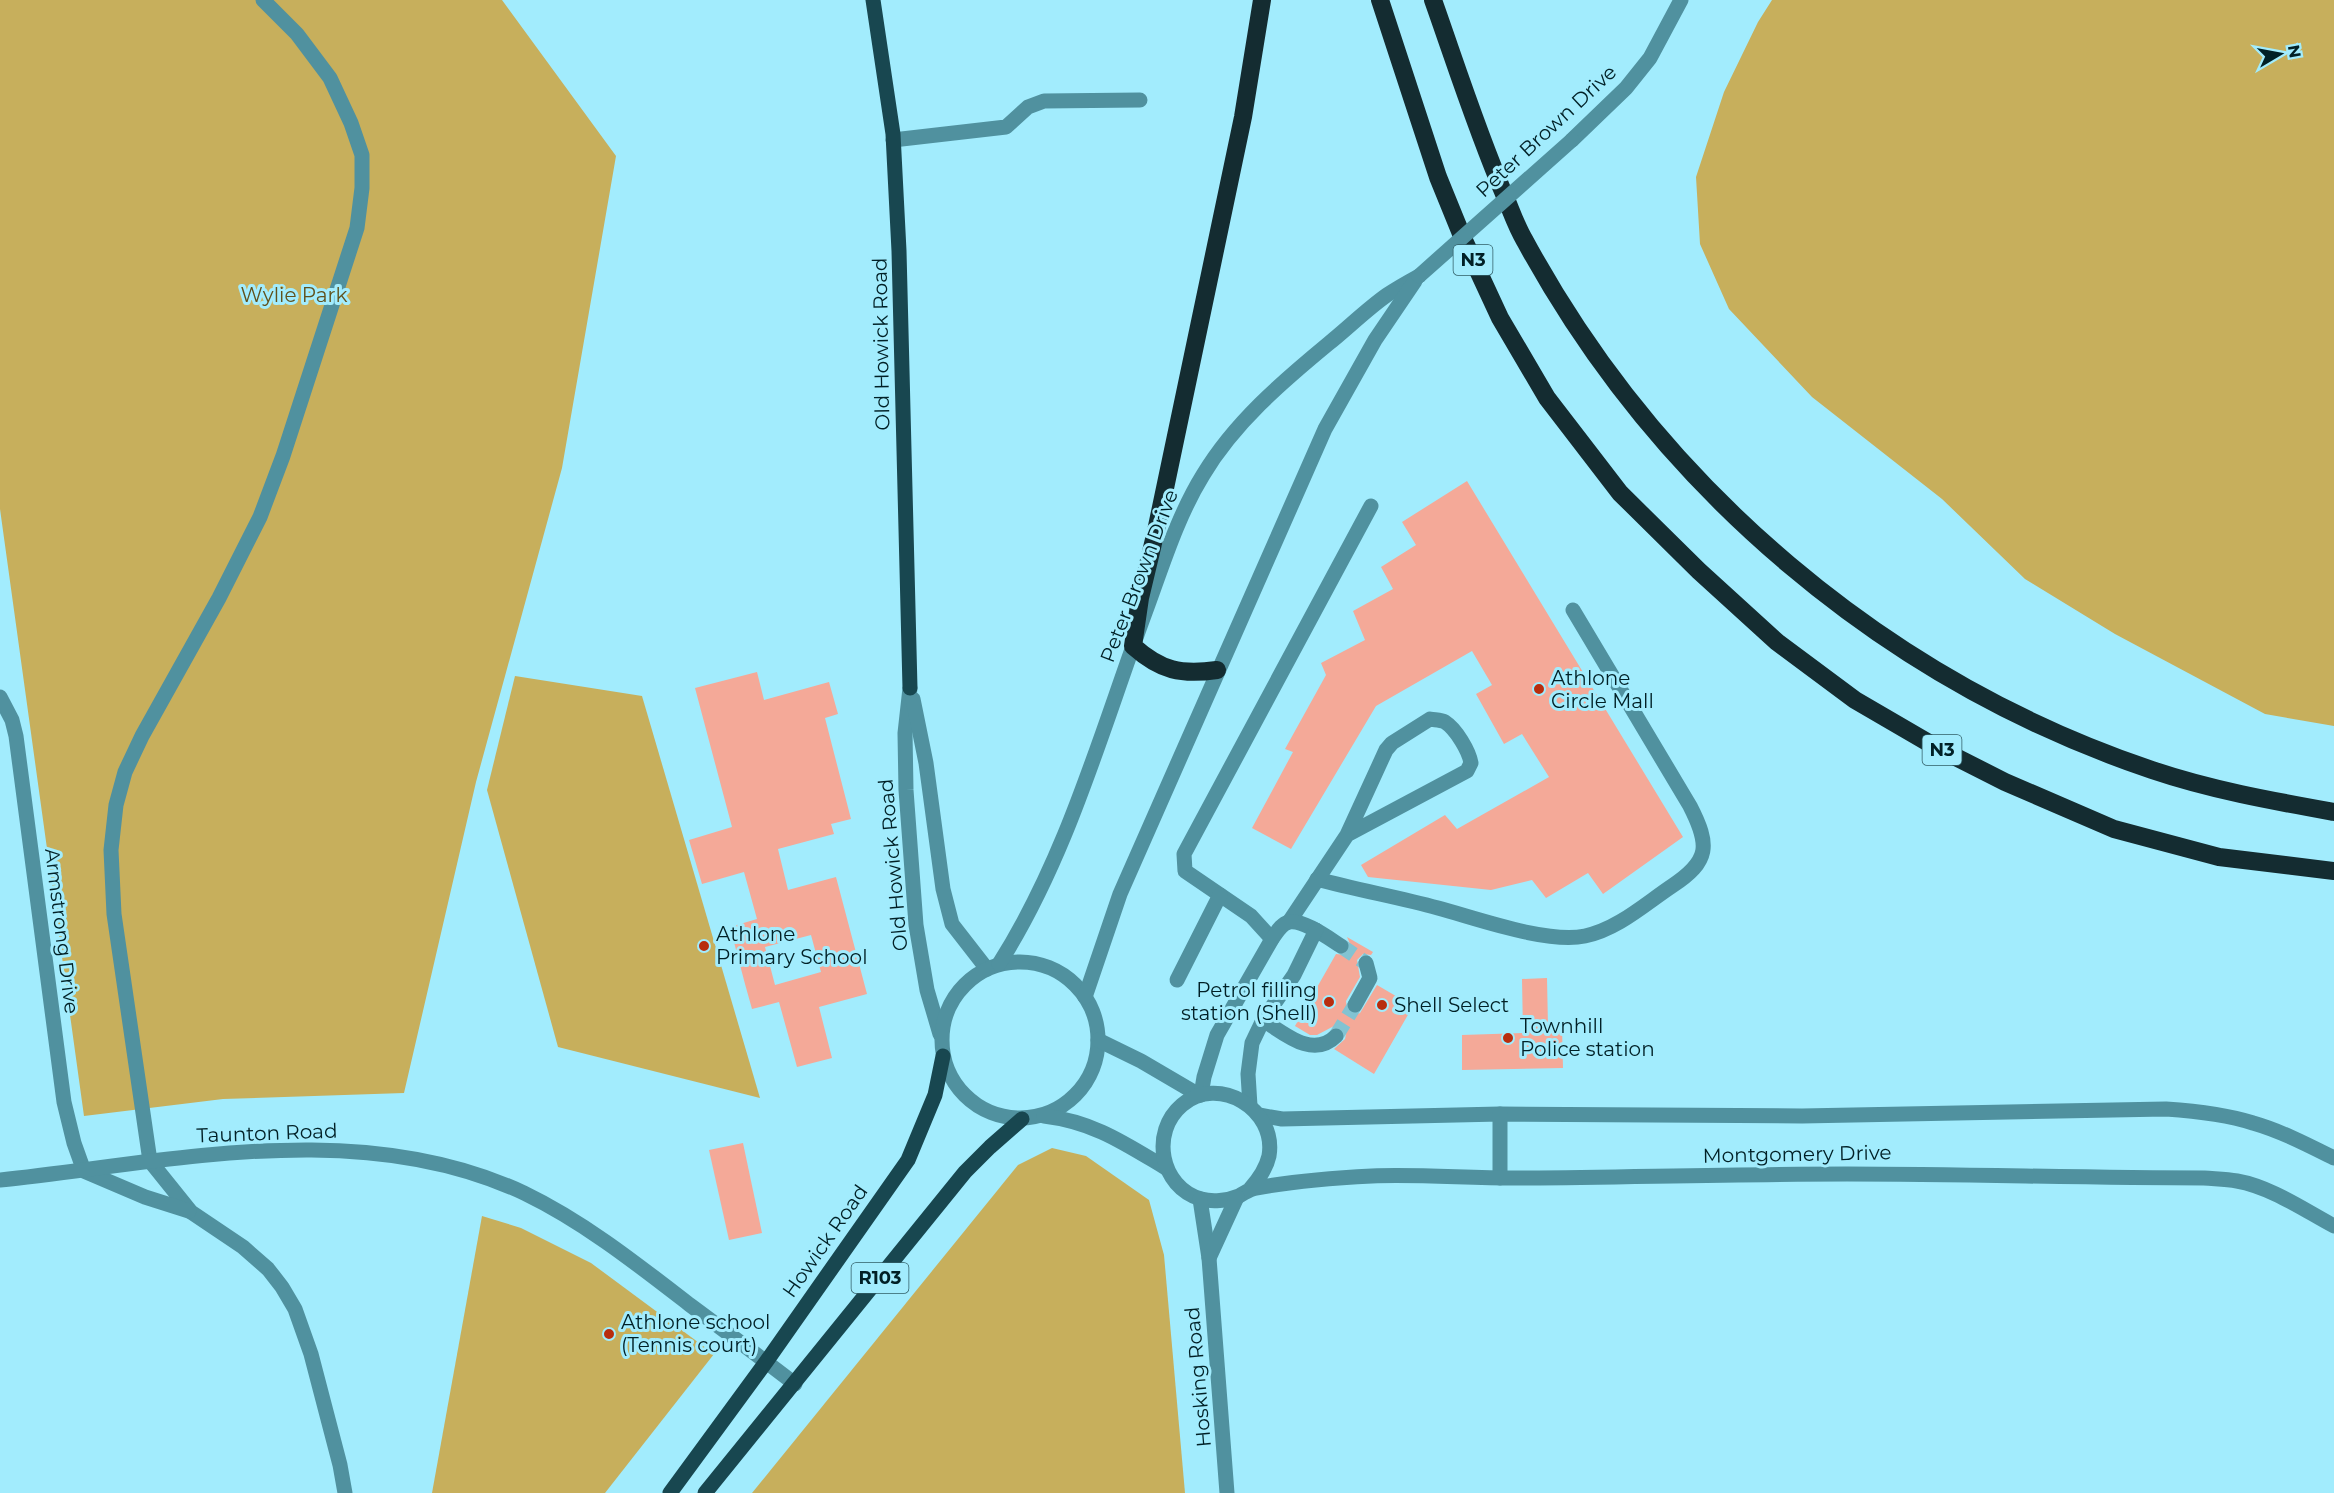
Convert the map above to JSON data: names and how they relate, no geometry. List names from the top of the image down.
{
  "streets": {
    "highway": ["N3"],
    "main road": ["Old Howick Road", "Howick Road", "R103"],
    "street": [
      "Peter Brown Drive",
      "Armstrong Drive",
      "Taunton Road",
      "Montgomery Drive",
      "Hosking Road"
    ]
  },
  "crossings": [
    ["Peter Brown Drive", "Old Howick Road"],
    ["Peter Brown Drive", "Howick Road"],
    ["Peter Brown Drive", "R103"],
    ["Old Howick Road", "Howick Road"],
    ["Old Howick Road", "R103"],
    ["Armstrong Drive", "Taunton Road"],
    ["Taunton Road", "Howick Road"],
    ["Taunton Road", "R103"],
    ["Montgomery Drive", "Hosking Road"],
    ["Howick Road", "R103"]
  ],
  "parks": ["Wylie Park"],
  "places": [
    "Athlone Circle Mall",
    "Athlone Primary School",
    "Petrol filling station (Shell)",
    "Shell Select",
    "Townhill Police station",
    "Athlone school (Tennis court)"
  ],
  "north": "right"
}
